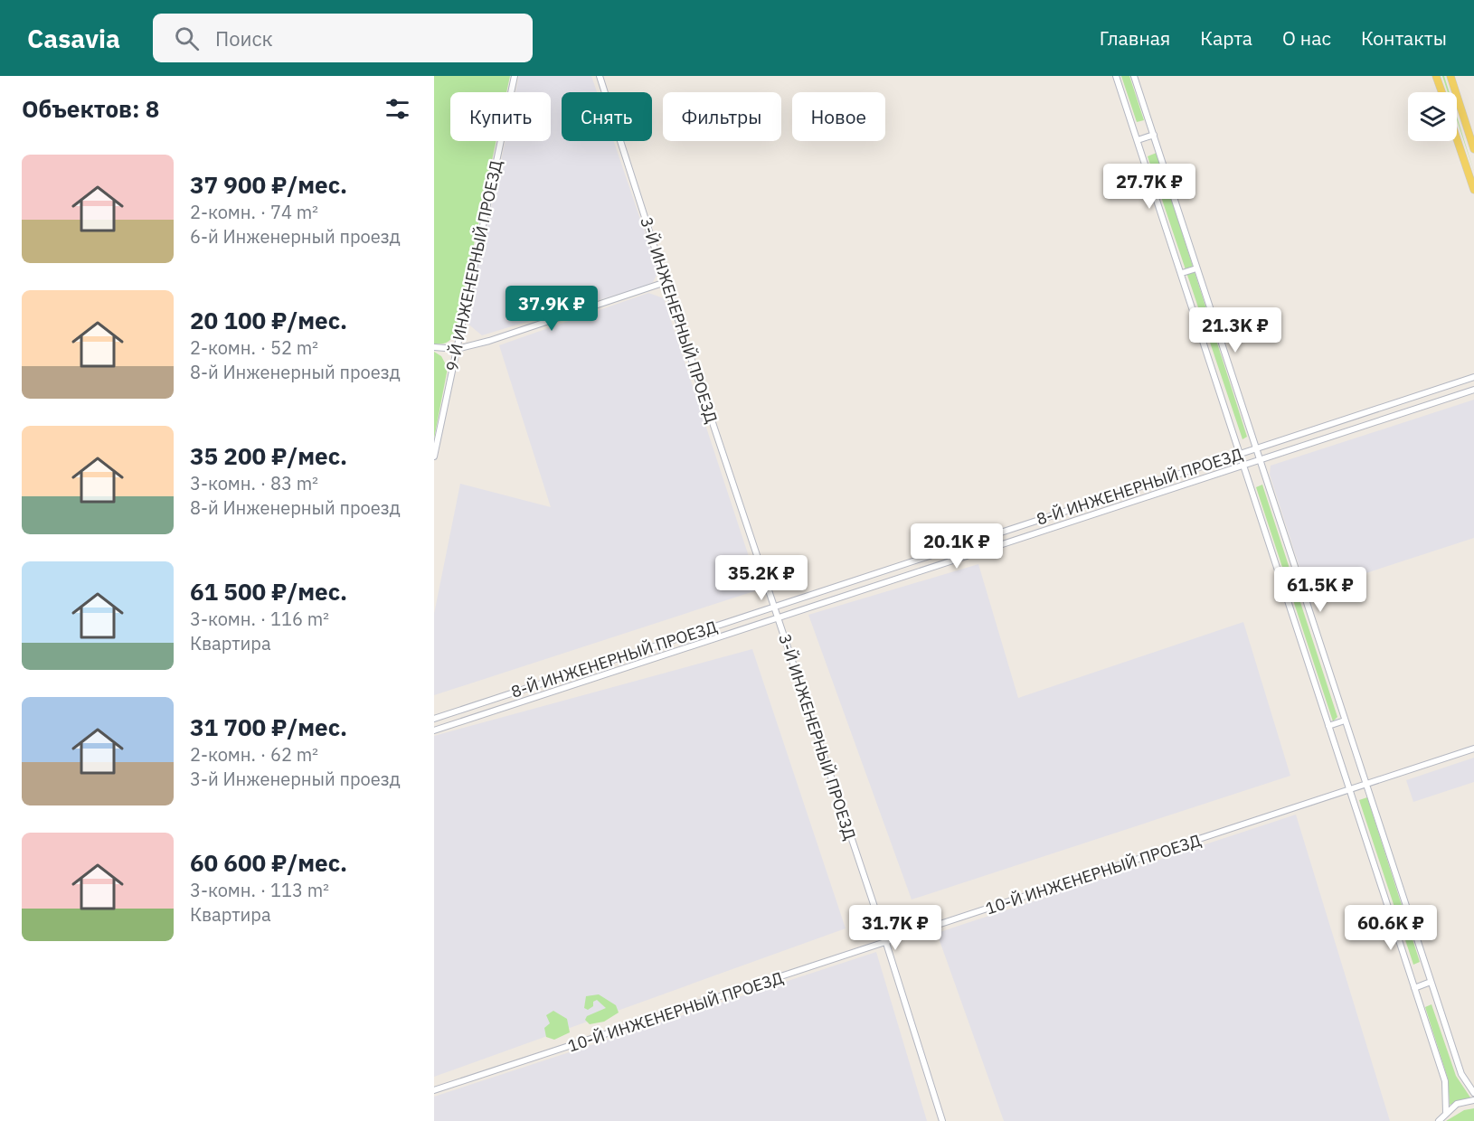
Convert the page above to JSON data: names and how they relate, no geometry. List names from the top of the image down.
{
  "streets": {
    "street": [
      "9-Й ИНЖЕНЕРНЫЙ ПРОЕЗД",
      "3-Й ИНЖЕНЕРНЫЙ ПРОЕЗД",
      "8-Й ИНЖЕНЕРНЫЙ ПРОЕЗД",
      "10-Й ИНЖЕНЕРНЫЙ ПРОЕЗД"
    ]
  },
  "crossings": [
    ["3-Й ИНЖЕНЕРНЫЙ ПРОЕЗД", "8-Й ИНЖЕНЕРНЫЙ ПРОЕЗД"],
    ["3-Й ИНЖЕНЕРНЫЙ ПРОЕЗД", "10-Й ИНЖЕНЕРНЫЙ ПРОЕЗД"]
  ],
  "page": {
    "header": "Casavia",
    "search": "Поиск",
    "nav": [
      "Главная",
      "Карта",
      "О нас",
      "Контакты"
    ],
    "heading": "Объектов: 8",
    "chip": [
      "Купить",
      "Снять",
      "Фильтры",
      "Новое"
    ],
    "list": [
      {
        "name": "37 900 ₽/мес.",
        "note": "2-комн. · 74 m² · 6-й Инженерный проезд"
      },
      {
        "name": "20 100 ₽/мес.",
        "note": "2-комн. · 52 m² · 8-й Инженерный проезд"
      },
      {
        "name": "35 200 ₽/мес.",
        "note": "3-комн. · 83 m² · 8-й Инженерный проезд"
      },
      {
        "name": "61 500 ₽/мес.",
        "note": "3-комн. · 116 m² · Квартира"
      },
      {
        "name": "31 700 ₽/мес.",
        "note": "2-комн. · 62 m² · 3-й Инженерный проезд"
      },
      {
        "name": "60 600 ₽/мес.",
        "note": "3-комн. · 113 m² · Квартира"
      }
    ],
    "price": [
      "27.7K ₽",
      "37.9K ₽",
      "21.3K ₽",
      "20.1K ₽",
      "35.2K ₽",
      "61.5K ₽",
      "31.7K ₽",
      "60.6K ₽"
    ]
  }
}
